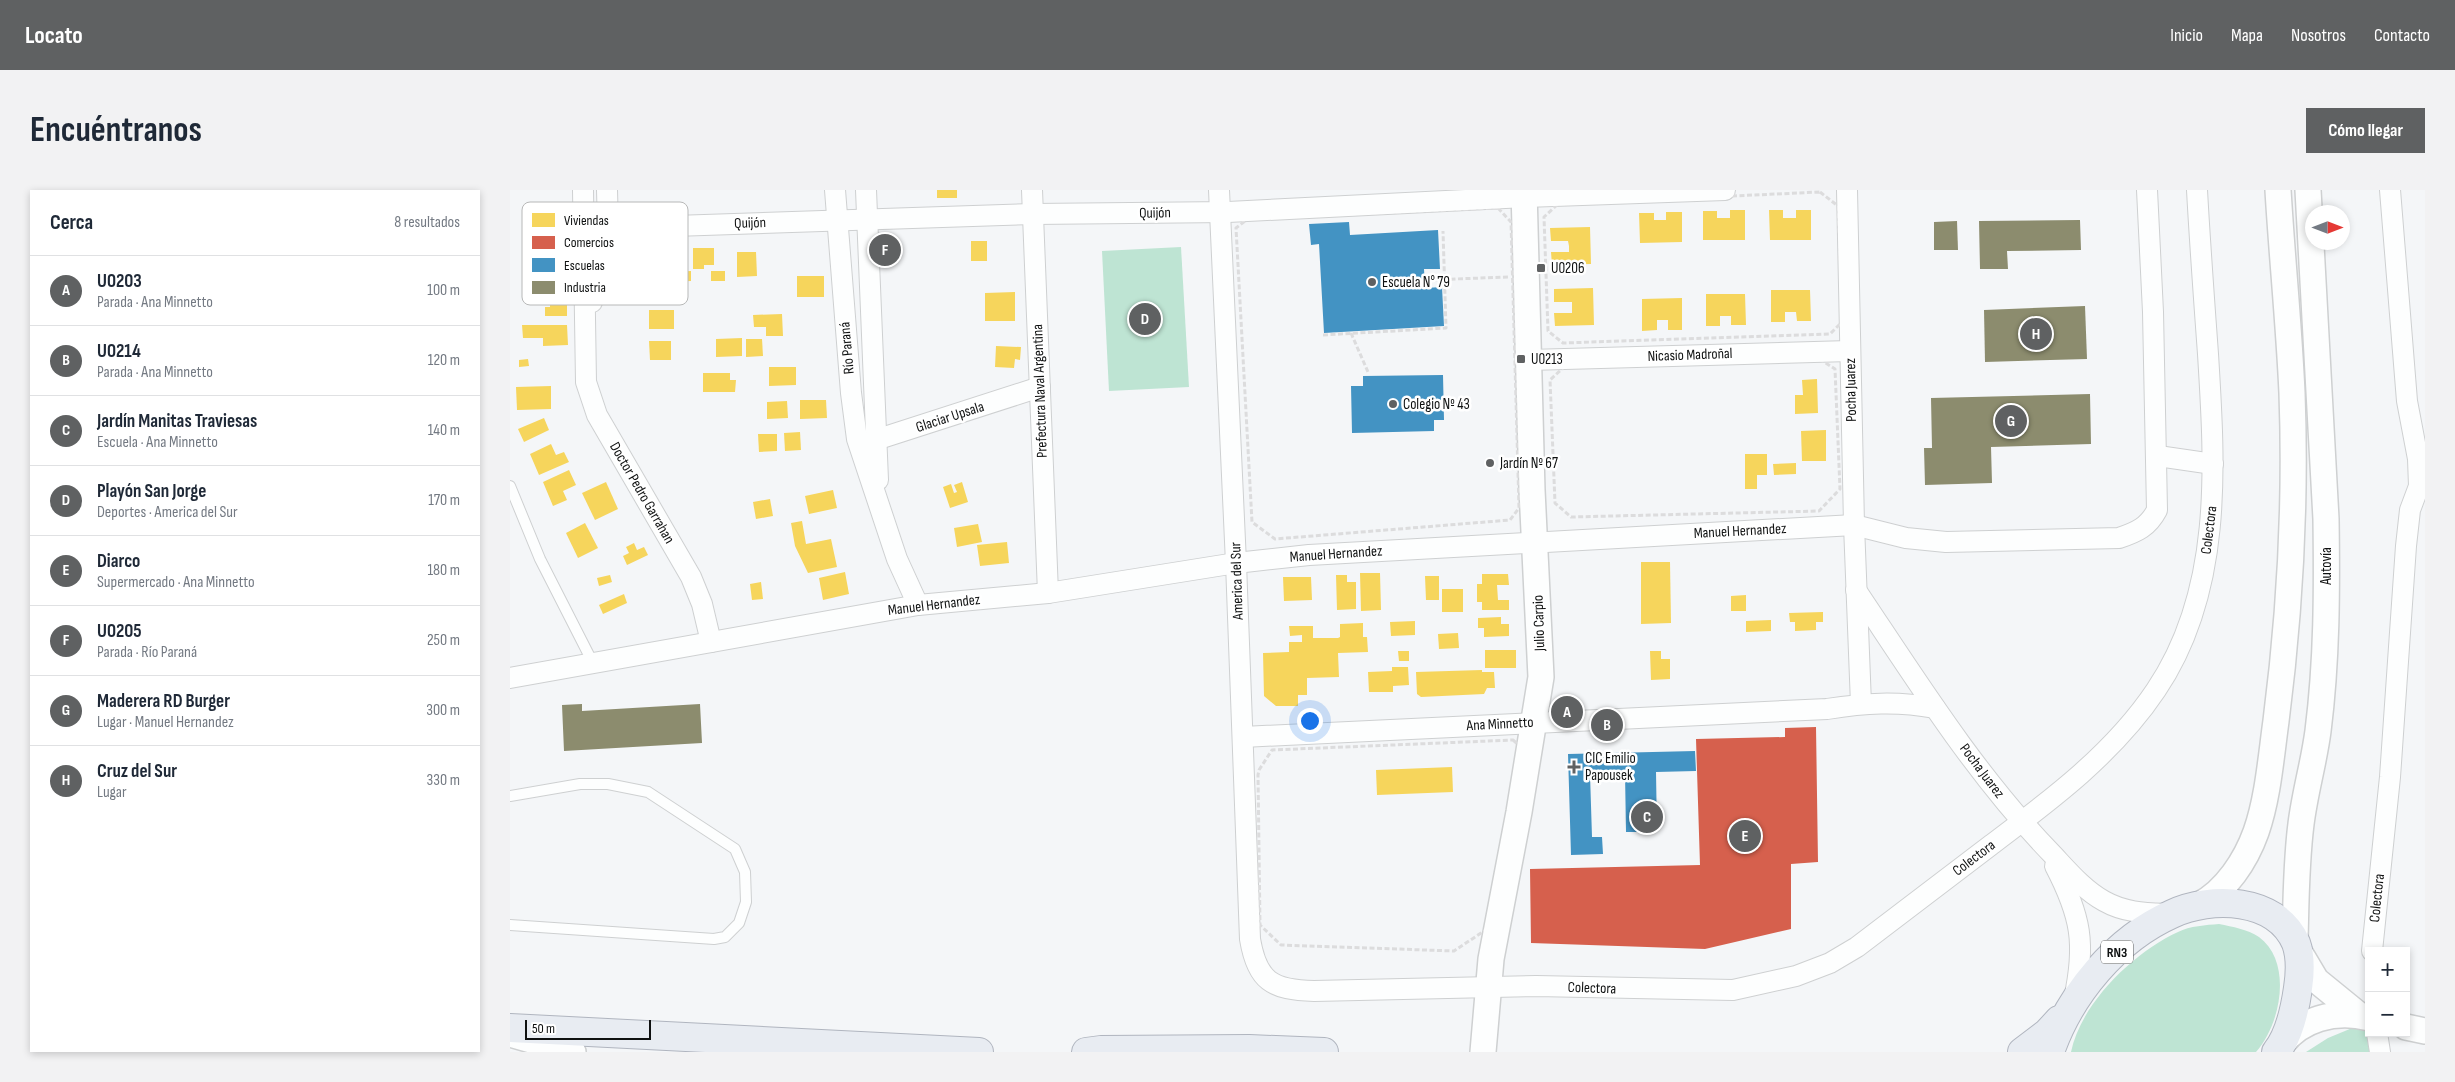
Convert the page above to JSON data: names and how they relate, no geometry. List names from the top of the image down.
{
  "streets": {
    "highway": ["RN3"],
    "street": [
      "Quijón",
      "Río Paraná",
      "Nicasio Madroñal",
      "Pocha Juarez",
      "Prefectura Naval Argentina",
      "Glaciar Upsala",
      "Doctor Pedro Garrahan",
      "Colectora",
      "Manuel Hernandez",
      "Autovía",
      "America del Sur",
      "Julio Carpio",
      "Ana Minnetto"
    ]
  },
  "crossings": [
    ["Quijón", "Río Paraná"],
    ["Quijón", "Prefectura Naval Argentina"],
    ["Quijón", "America del Sur"],
    ["Quijón", "Julio Carpio"],
    ["Río Paraná", "Glaciar Upsala"],
    ["Río Paraná", "Manuel Hernandez"],
    ["Nicasio Madroñal", "Pocha Juarez"],
    ["Nicasio Madroñal", "Julio Carpio"],
    ["Pocha Juarez", "Colectora"],
    ["Pocha Juarez", "Manuel Hernandez"],
    ["Pocha Juarez", "Ana Minnetto"],
    ["Pocha Juarez", "RN3"],
    ["Prefectura Naval Argentina", "Glaciar Upsala"],
    ["Prefectura Naval Argentina", "Manuel Hernandez"],
    ["Doctor Pedro Garrahan", "Manuel Hernandez"],
    ["Colectora", "America del Sur"],
    ["Colectora", "Julio Carpio"],
    ["Manuel Hernandez", "America del Sur"],
    ["Manuel Hernandez", "Julio Carpio"],
    ["Autovía", "RN3"],
    ["America del Sur", "Ana Minnetto"],
    ["Julio Carpio", "Ana Minnetto"]
  ],
  "places": {
    "transit": ["U0206", "U0213"],
    "other": ["Escuela N° 79", "Colegio Nº 43", "Jardín Nº 67"],
    "health": ["CIC Emilio Papousek"]
  },
  "legend": [
    "Viviendas",
    "Comercios",
    "Escuelas",
    "Industria"
  ],
  "scale_bar": "50 m",
  "north": "right",
  "page": {
    "header": "Locato",
    "nav": [
      "Inicio",
      "Mapa",
      "Nosotros",
      "Contacto"
    ],
    "buttons": "Cómo llegar",
    "title": "Encuéntranos",
    "heading": ["Cerca", "8 resultados"],
    "pins": [
      "F",
      "D",
      "H",
      "G",
      "A",
      "B",
      "C",
      "E"
    ],
    "list": [
      {
        "mark": "A",
        "name": "U0203",
        "note": "Parada · Ana Minnetto",
        "value": "100 m"
      },
      {
        "mark": "B",
        "name": "U0214",
        "note": "Parada · Ana Minnetto",
        "value": "120 m"
      },
      {
        "mark": "C",
        "name": "Jardín Manitas Traviesas",
        "note": "Escuela · Ana Minnetto",
        "value": "140 m"
      },
      {
        "mark": "D",
        "name": "Playón San Jorge",
        "note": "Deportes · America del Sur",
        "value": "170 m"
      },
      {
        "mark": "E",
        "name": "Diarco",
        "note": "Supermercado · Ana Minnetto",
        "value": "180 m"
      },
      {
        "mark": "F",
        "name": "U0205",
        "note": "Parada · Río Paraná",
        "value": "250 m"
      },
      {
        "mark": "G",
        "name": "Maderera RD Burger",
        "note": "Lugar · Manuel Hernandez",
        "value": "300 m"
      },
      {
        "mark": "H",
        "name": "Cruz del Sur",
        "note": "Lugar",
        "value": "330 m"
      }
    ],
    "map_buttons": ["+", "−"],
    "scale": "50 m"
  }
}
